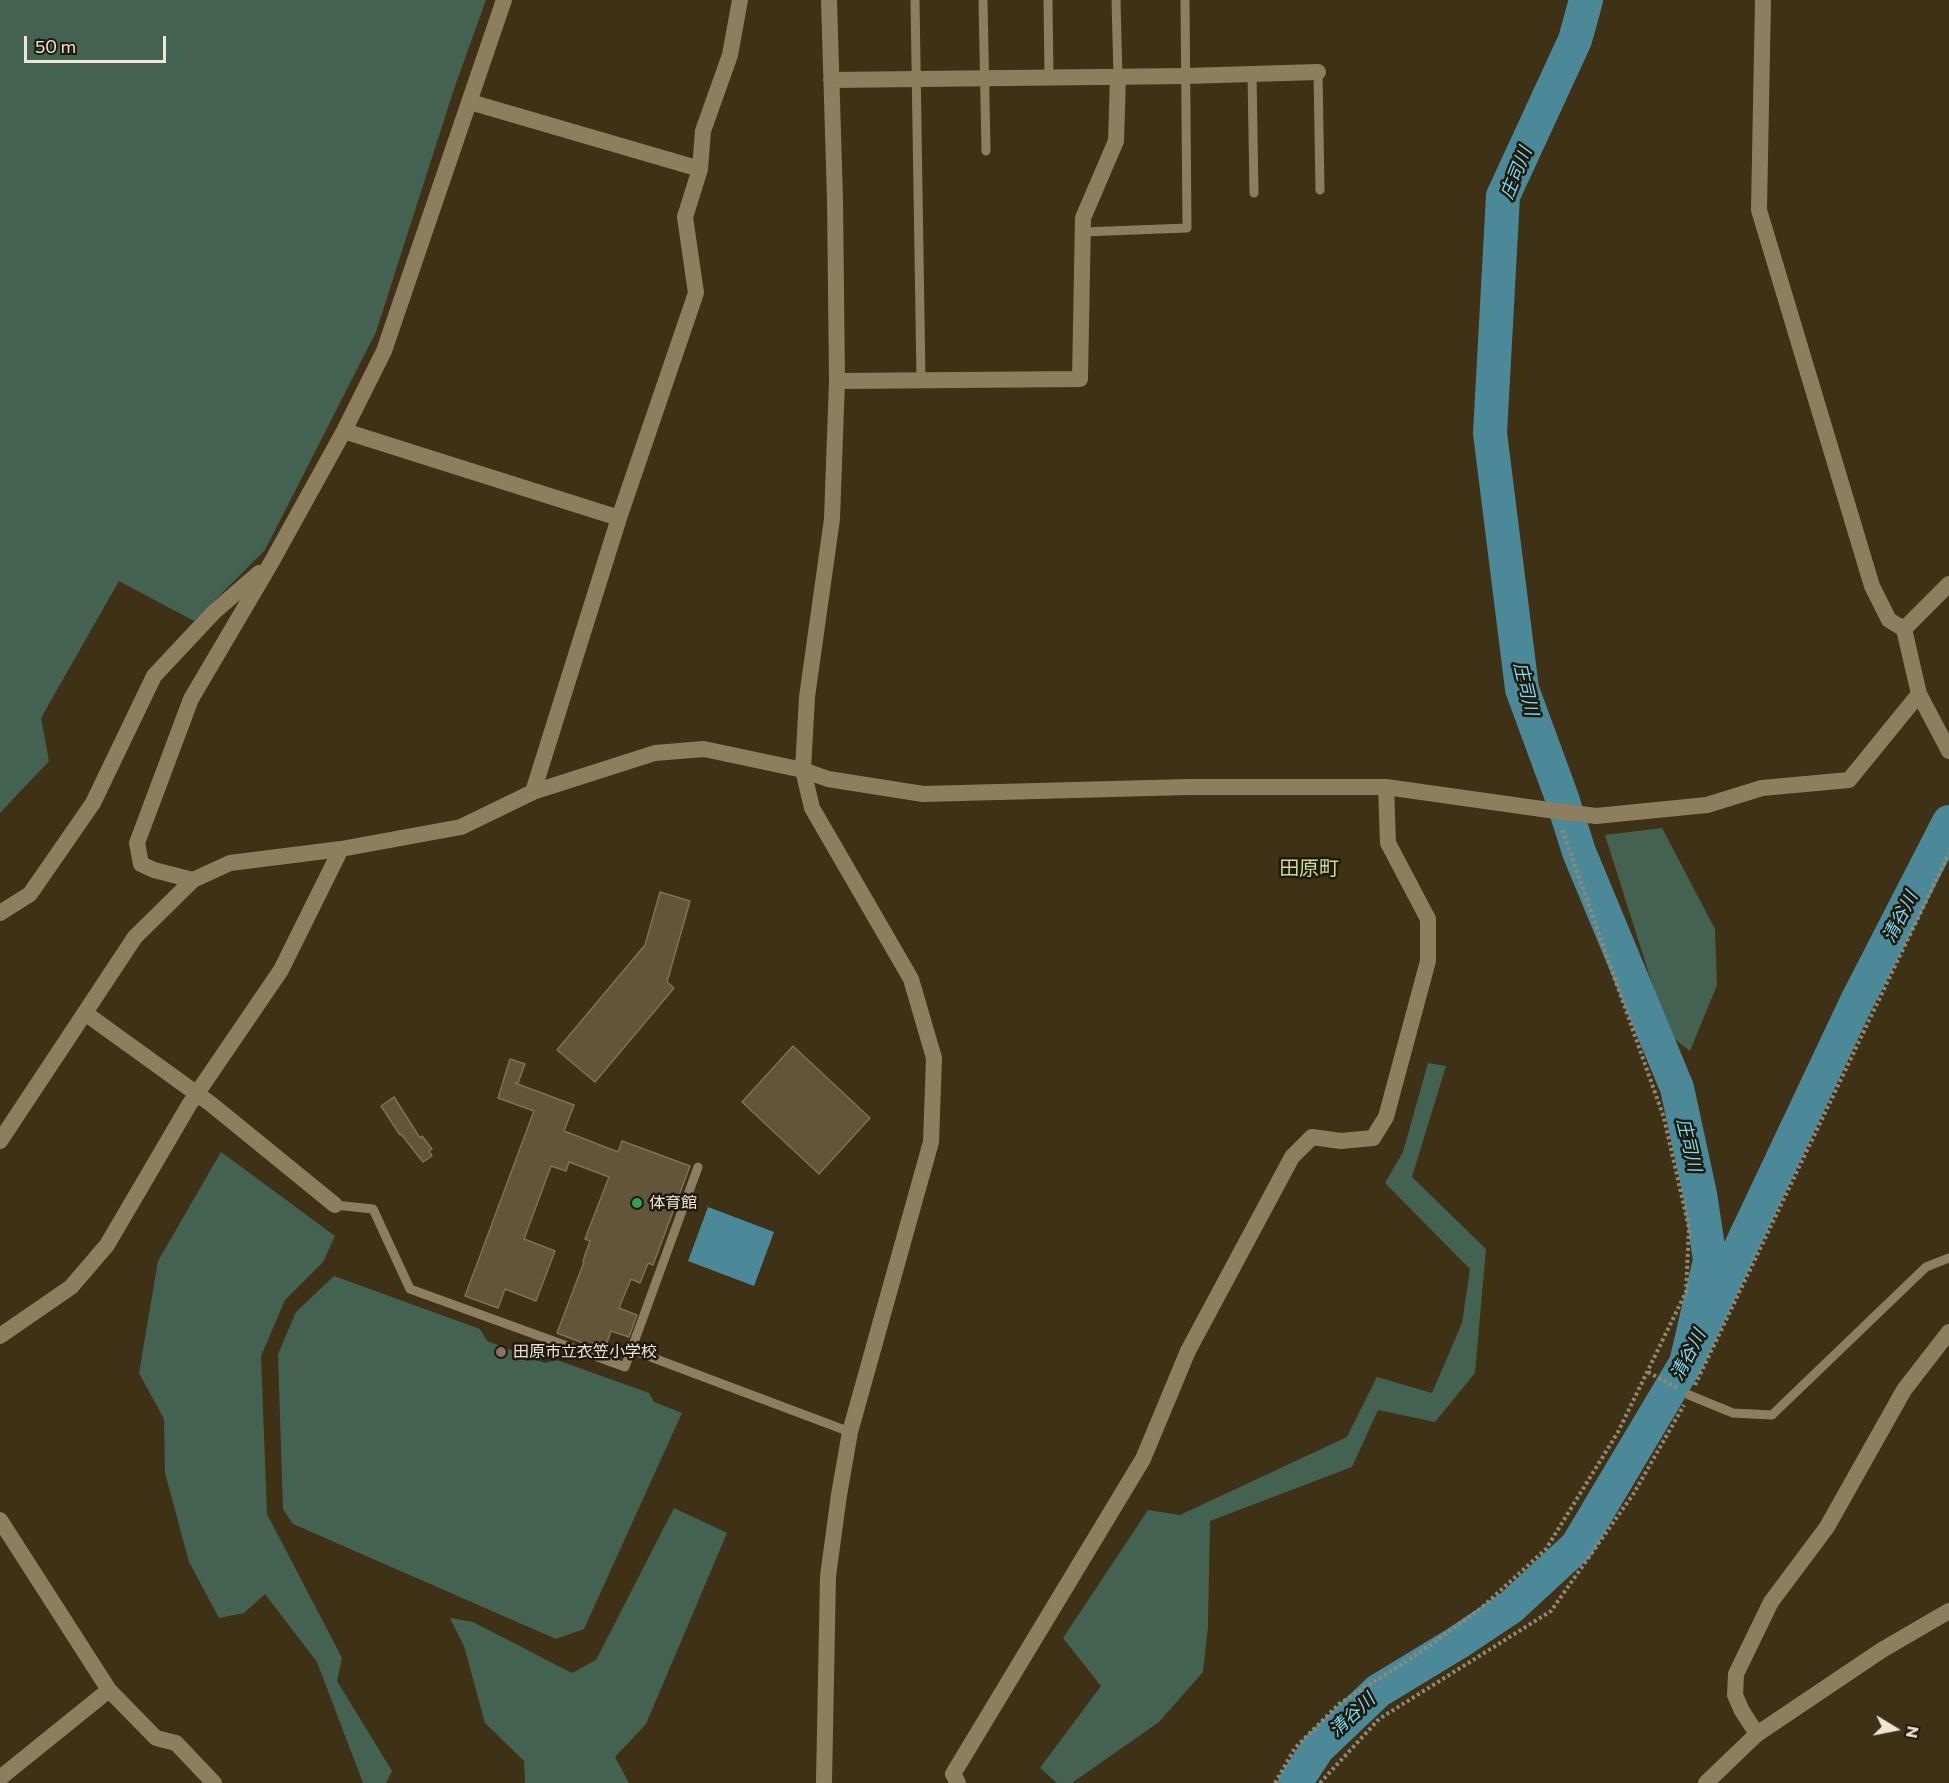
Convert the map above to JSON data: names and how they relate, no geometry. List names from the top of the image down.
{
  "districts": ["田原町"],
  "water": ["庄司川", "清谷川"],
  "places": ["体育館", "田原市立衣笠小学校"],
  "scale_bar": "50 m",
  "north": "right"
}
